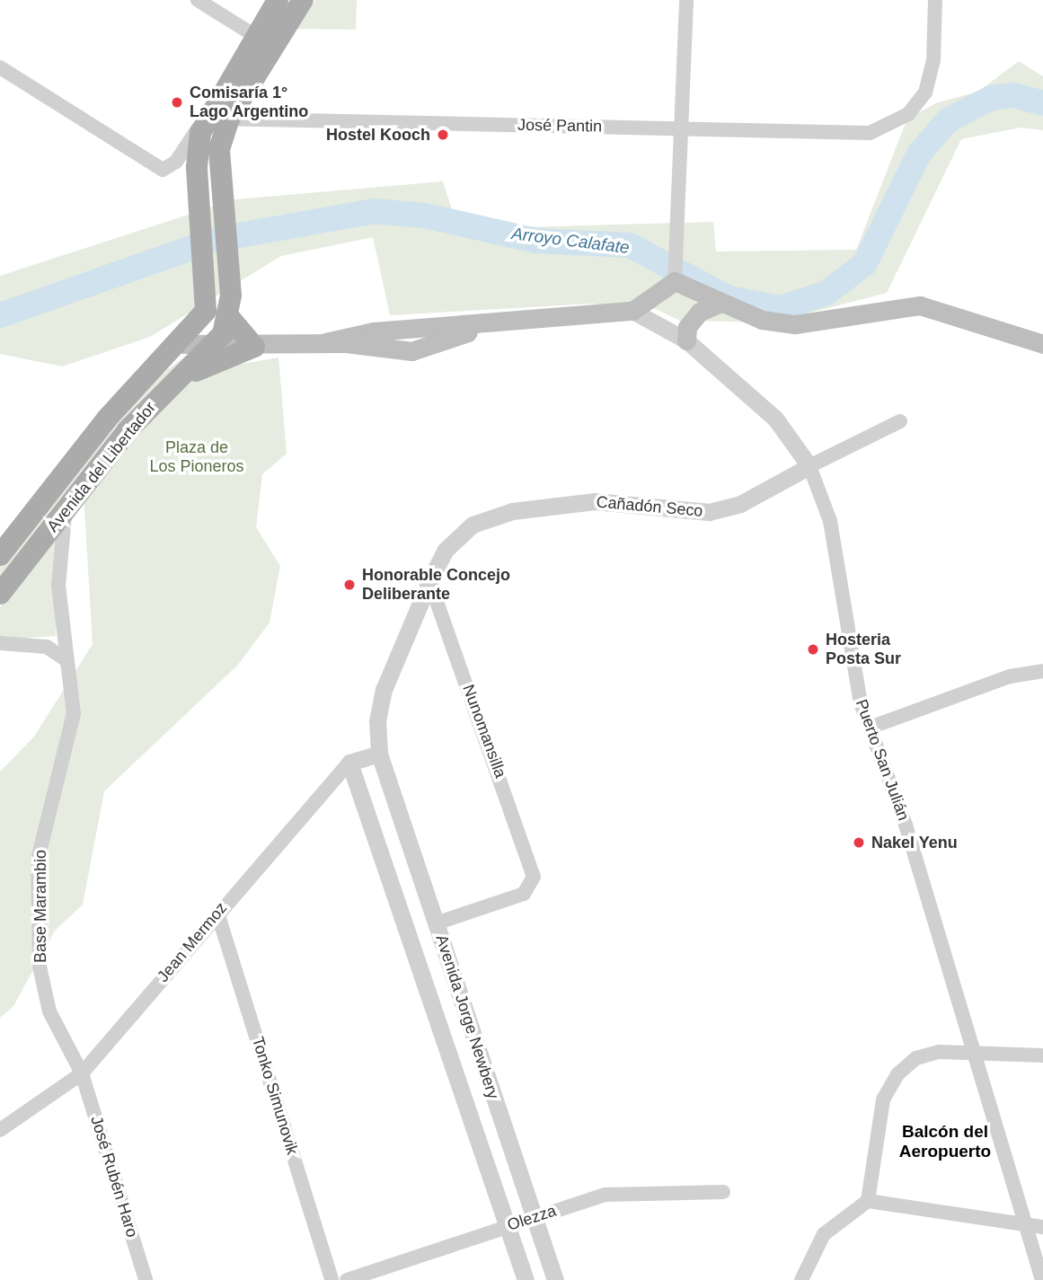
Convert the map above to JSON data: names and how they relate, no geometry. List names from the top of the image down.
{
  "streets": {
    "main road": ["Avenida del Libertador"],
    "street": [
      "José Pantin",
      "Cañadón Seco",
      "Nunomansilla",
      "Puerto San Julián",
      "Base Marambio",
      "Jean Mermoz",
      "Avenida Jorge Newbery",
      "Tonko Simunovik",
      "José Rubén Haro",
      "Olezza"
    ]
  },
  "crossings": [
    ["José Pantin", "Avenida del Libertador"],
    ["Avenida del Libertador", "Base Marambio"],
    ["Cañadón Seco", "Nunomansilla"],
    ["Cañadón Seco", "Puerto San Julián"],
    ["Cañadón Seco", "Avenida Jorge Newbery"],
    ["Nunomansilla", "Avenida Jorge Newbery"],
    ["Base Marambio", "Jean Mermoz"],
    ["Base Marambio", "José Rubén Haro"],
    ["Jean Mermoz", "Avenida Jorge Newbery"],
    ["Jean Mermoz", "Tonko Simunovik"],
    ["Jean Mermoz", "José Rubén Haro"],
    ["Avenida Jorge Newbery", "Olezza"]
  ],
  "districts": ["Balcón del Aeropuerto"],
  "water": ["Arroyo Calafate"],
  "parks": ["Plaza de Los Pioneros"],
  "places": [
    "Comisaría 1° Lago Argentino",
    "Hostel Kooch",
    "Honorable Concejo Deliberante",
    "Hosteria Posta Sur",
    "Nakel Yenu"
  ]
}
